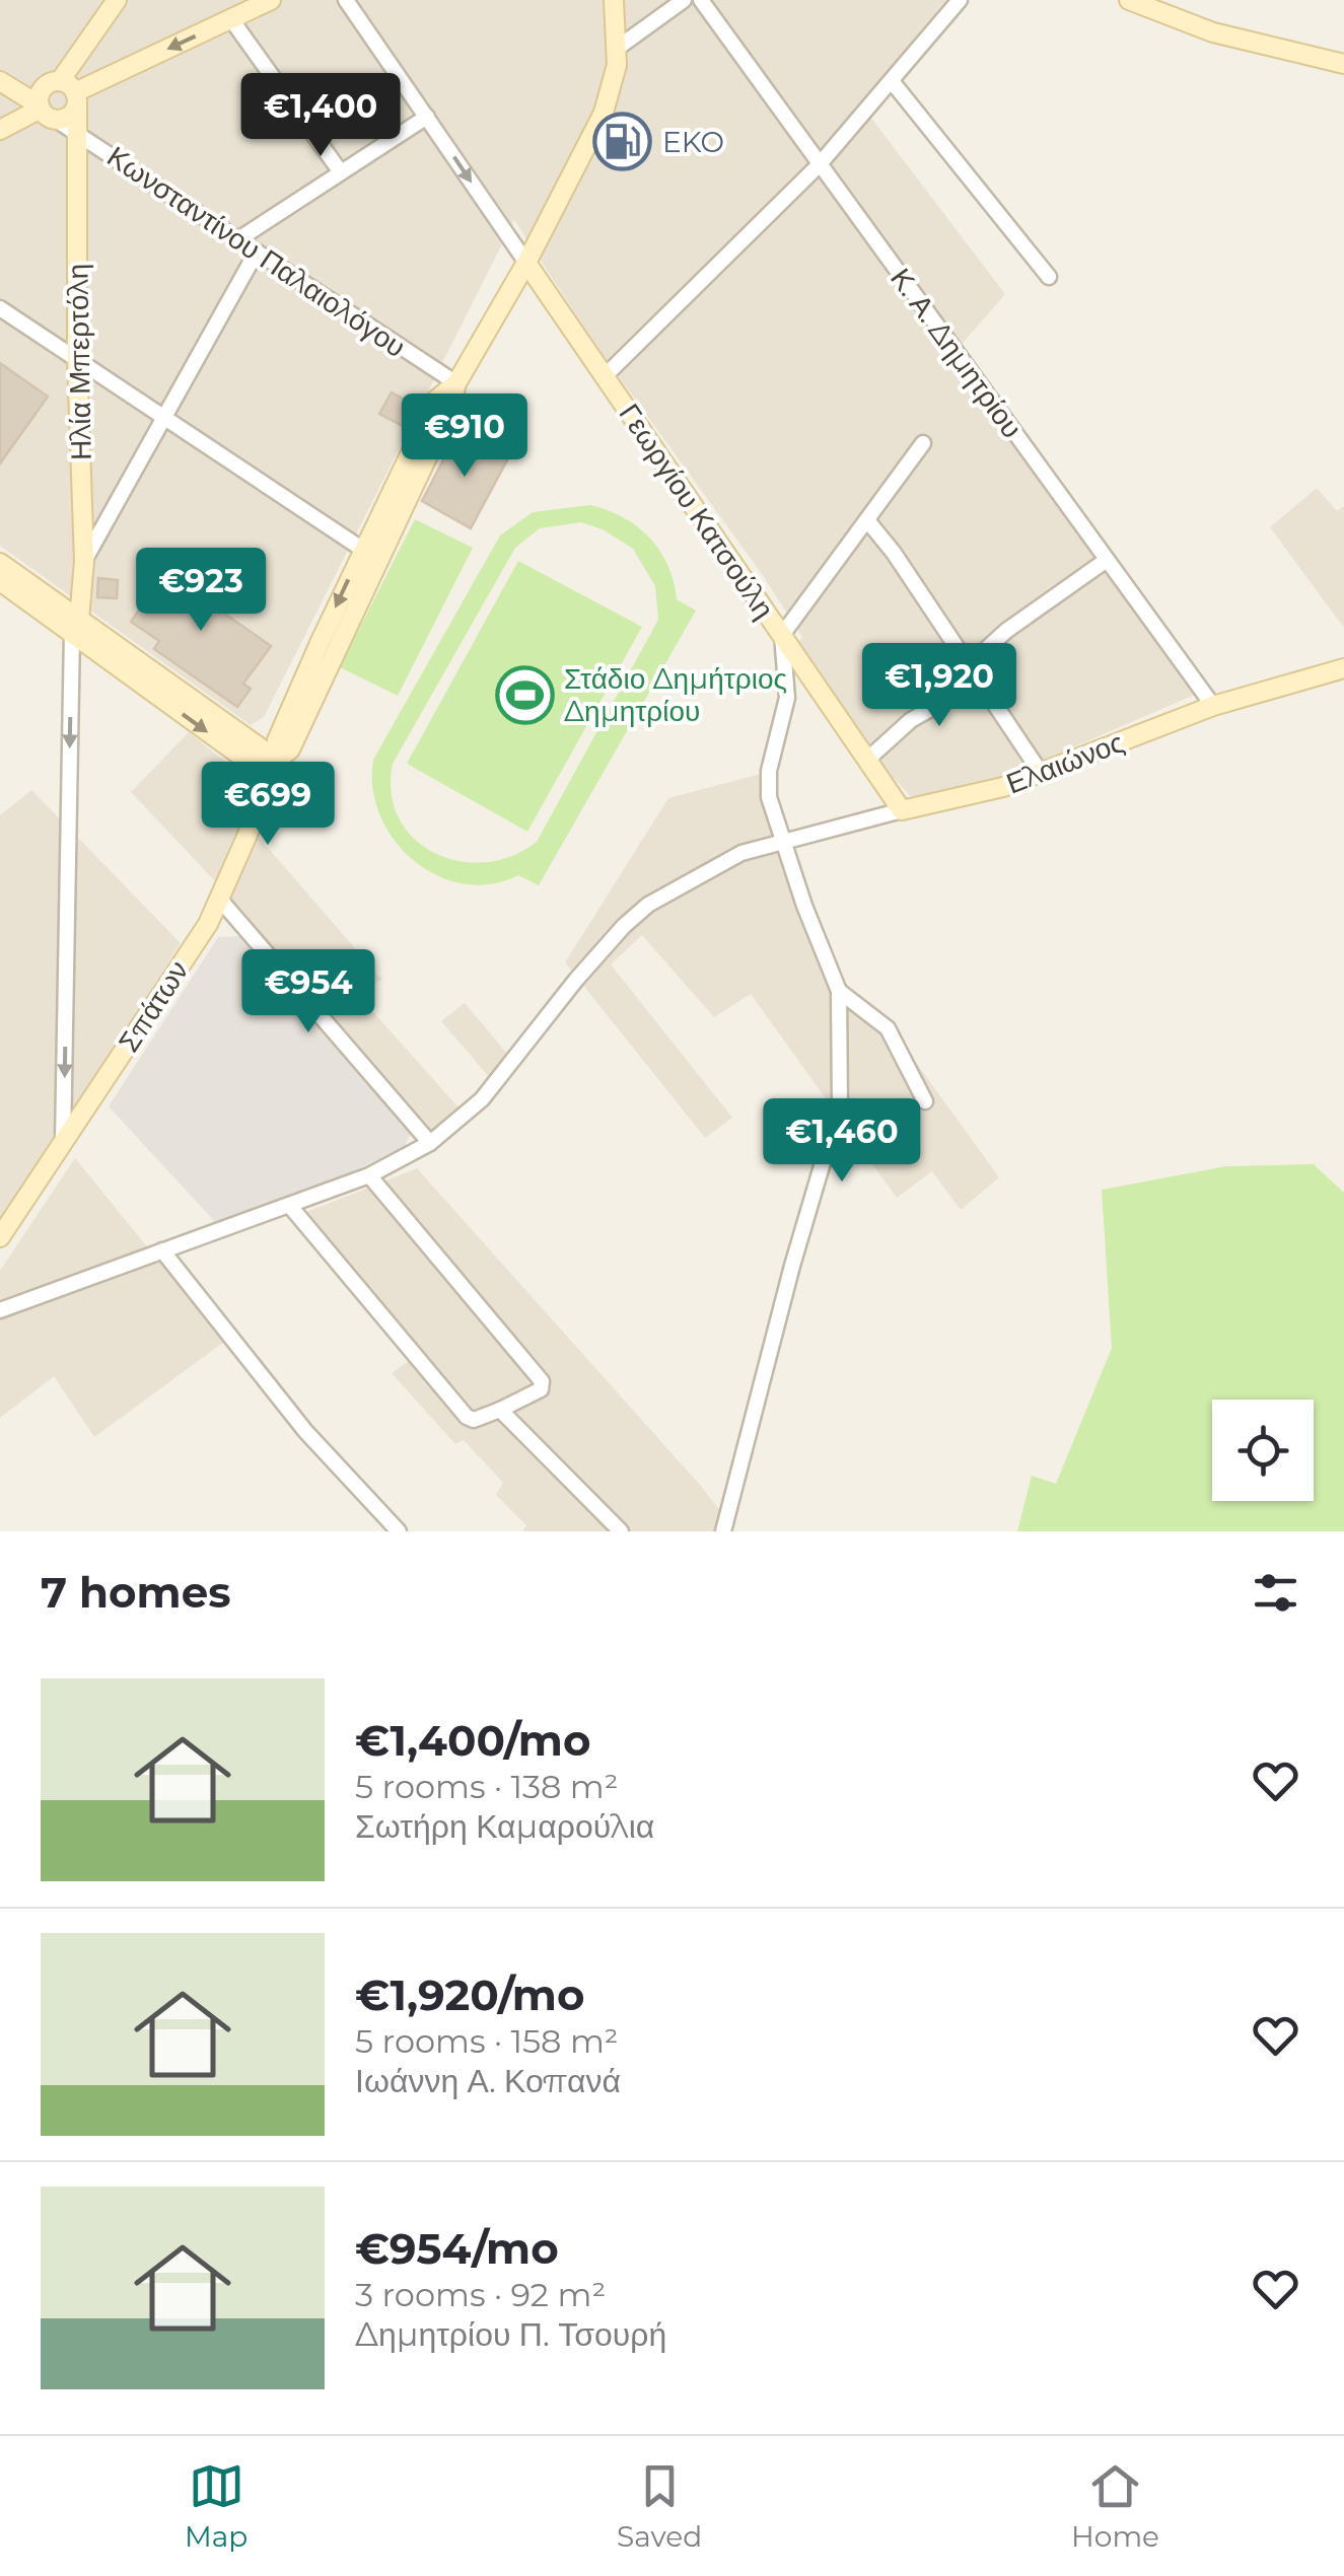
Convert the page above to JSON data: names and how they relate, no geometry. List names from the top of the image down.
{
  "streets": {
    "street": [
      "Κωνσταντίνου Παλαιολόγου",
      "Κ. Α. Δημητρίου",
      "Ηλία Μπερτόλη",
      "Γεωργίου Κατσούλη",
      "Ελαιώνος",
      "Σπάτων"
    ]
  },
  "crossings": [
    ["Κωνσταντίνου Παλαιολόγου", "Ηλία Μπερτόλη"],
    ["Κωνσταντίνου Παλαιολόγου", "Σπάτων"],
    ["Κ. Α. Δημητρίου", "Ελαιώνος"],
    ["Ηλία Μπερτόλη", "Σπάτων"],
    ["Γεωργίου Κατσούλη", "Ελαιώνος"],
    ["Γεωργίου Κατσούλη", "Σπάτων"]
  ],
  "one_way": ["Ηλία Μπερτόλη"],
  "places": {
    "fuel station": ["EKO"],
    "sports": ["Στάδιο Δημήτριος Δημητρίου"]
  },
  "page": {
    "price": [
      "€1,400",
      "€910",
      "€923",
      "€1,920",
      "€699",
      "€954",
      "€1,460"
    ],
    "heading": "7 homes",
    "list": [
      {
        "name": "€1,400/mo",
        "note": "5 rooms · 138 m² · Σωτήρη Καμαρούλια"
      },
      {
        "name": "€1,920/mo",
        "note": "5 rooms · 158 m² · Ιωάννη Α. Κοπανά"
      },
      {
        "name": "€954/mo",
        "note": "3 rooms · 92 m² · Δημητρίου Π. Τσουρή"
      }
    ],
    "tabs": ["Map", "Saved", "Home"]
  }
}
